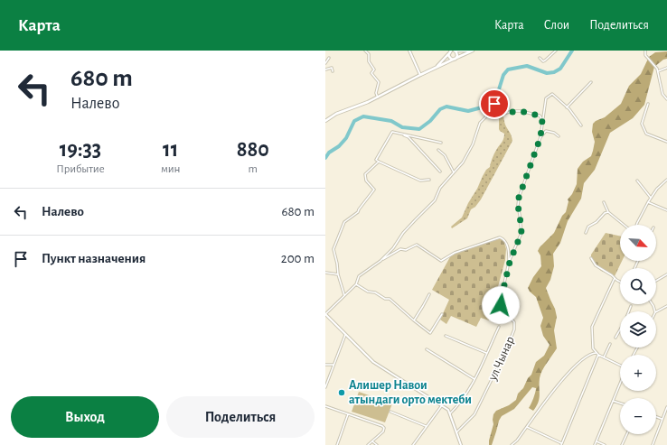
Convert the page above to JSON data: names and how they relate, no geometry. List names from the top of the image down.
{
  "streets": {
    "street": ["ул.Чынар"]
  },
  "places": ["Алишер Навои атындаги орто мектеби"],
  "north": "bottom right",
  "page": {
    "header": "Карта",
    "nav": ["Карта", "Слои", "Поделиться"],
    "turn": ["680 m", "Налево"],
    "eta": [
      "19:33",
      "Прибытие",
      "11",
      "мин",
      "880",
      "m"
    ],
    "list": [
      {
        "name": "Налево",
        "value": "680 m"
      },
      {
        "name": "Пункт назначения",
        "value": "200 m"
      }
    ],
    "map_buttons": ["+", "−"],
    "buttons": ["Выход", "Поделиться"]
  }
}
